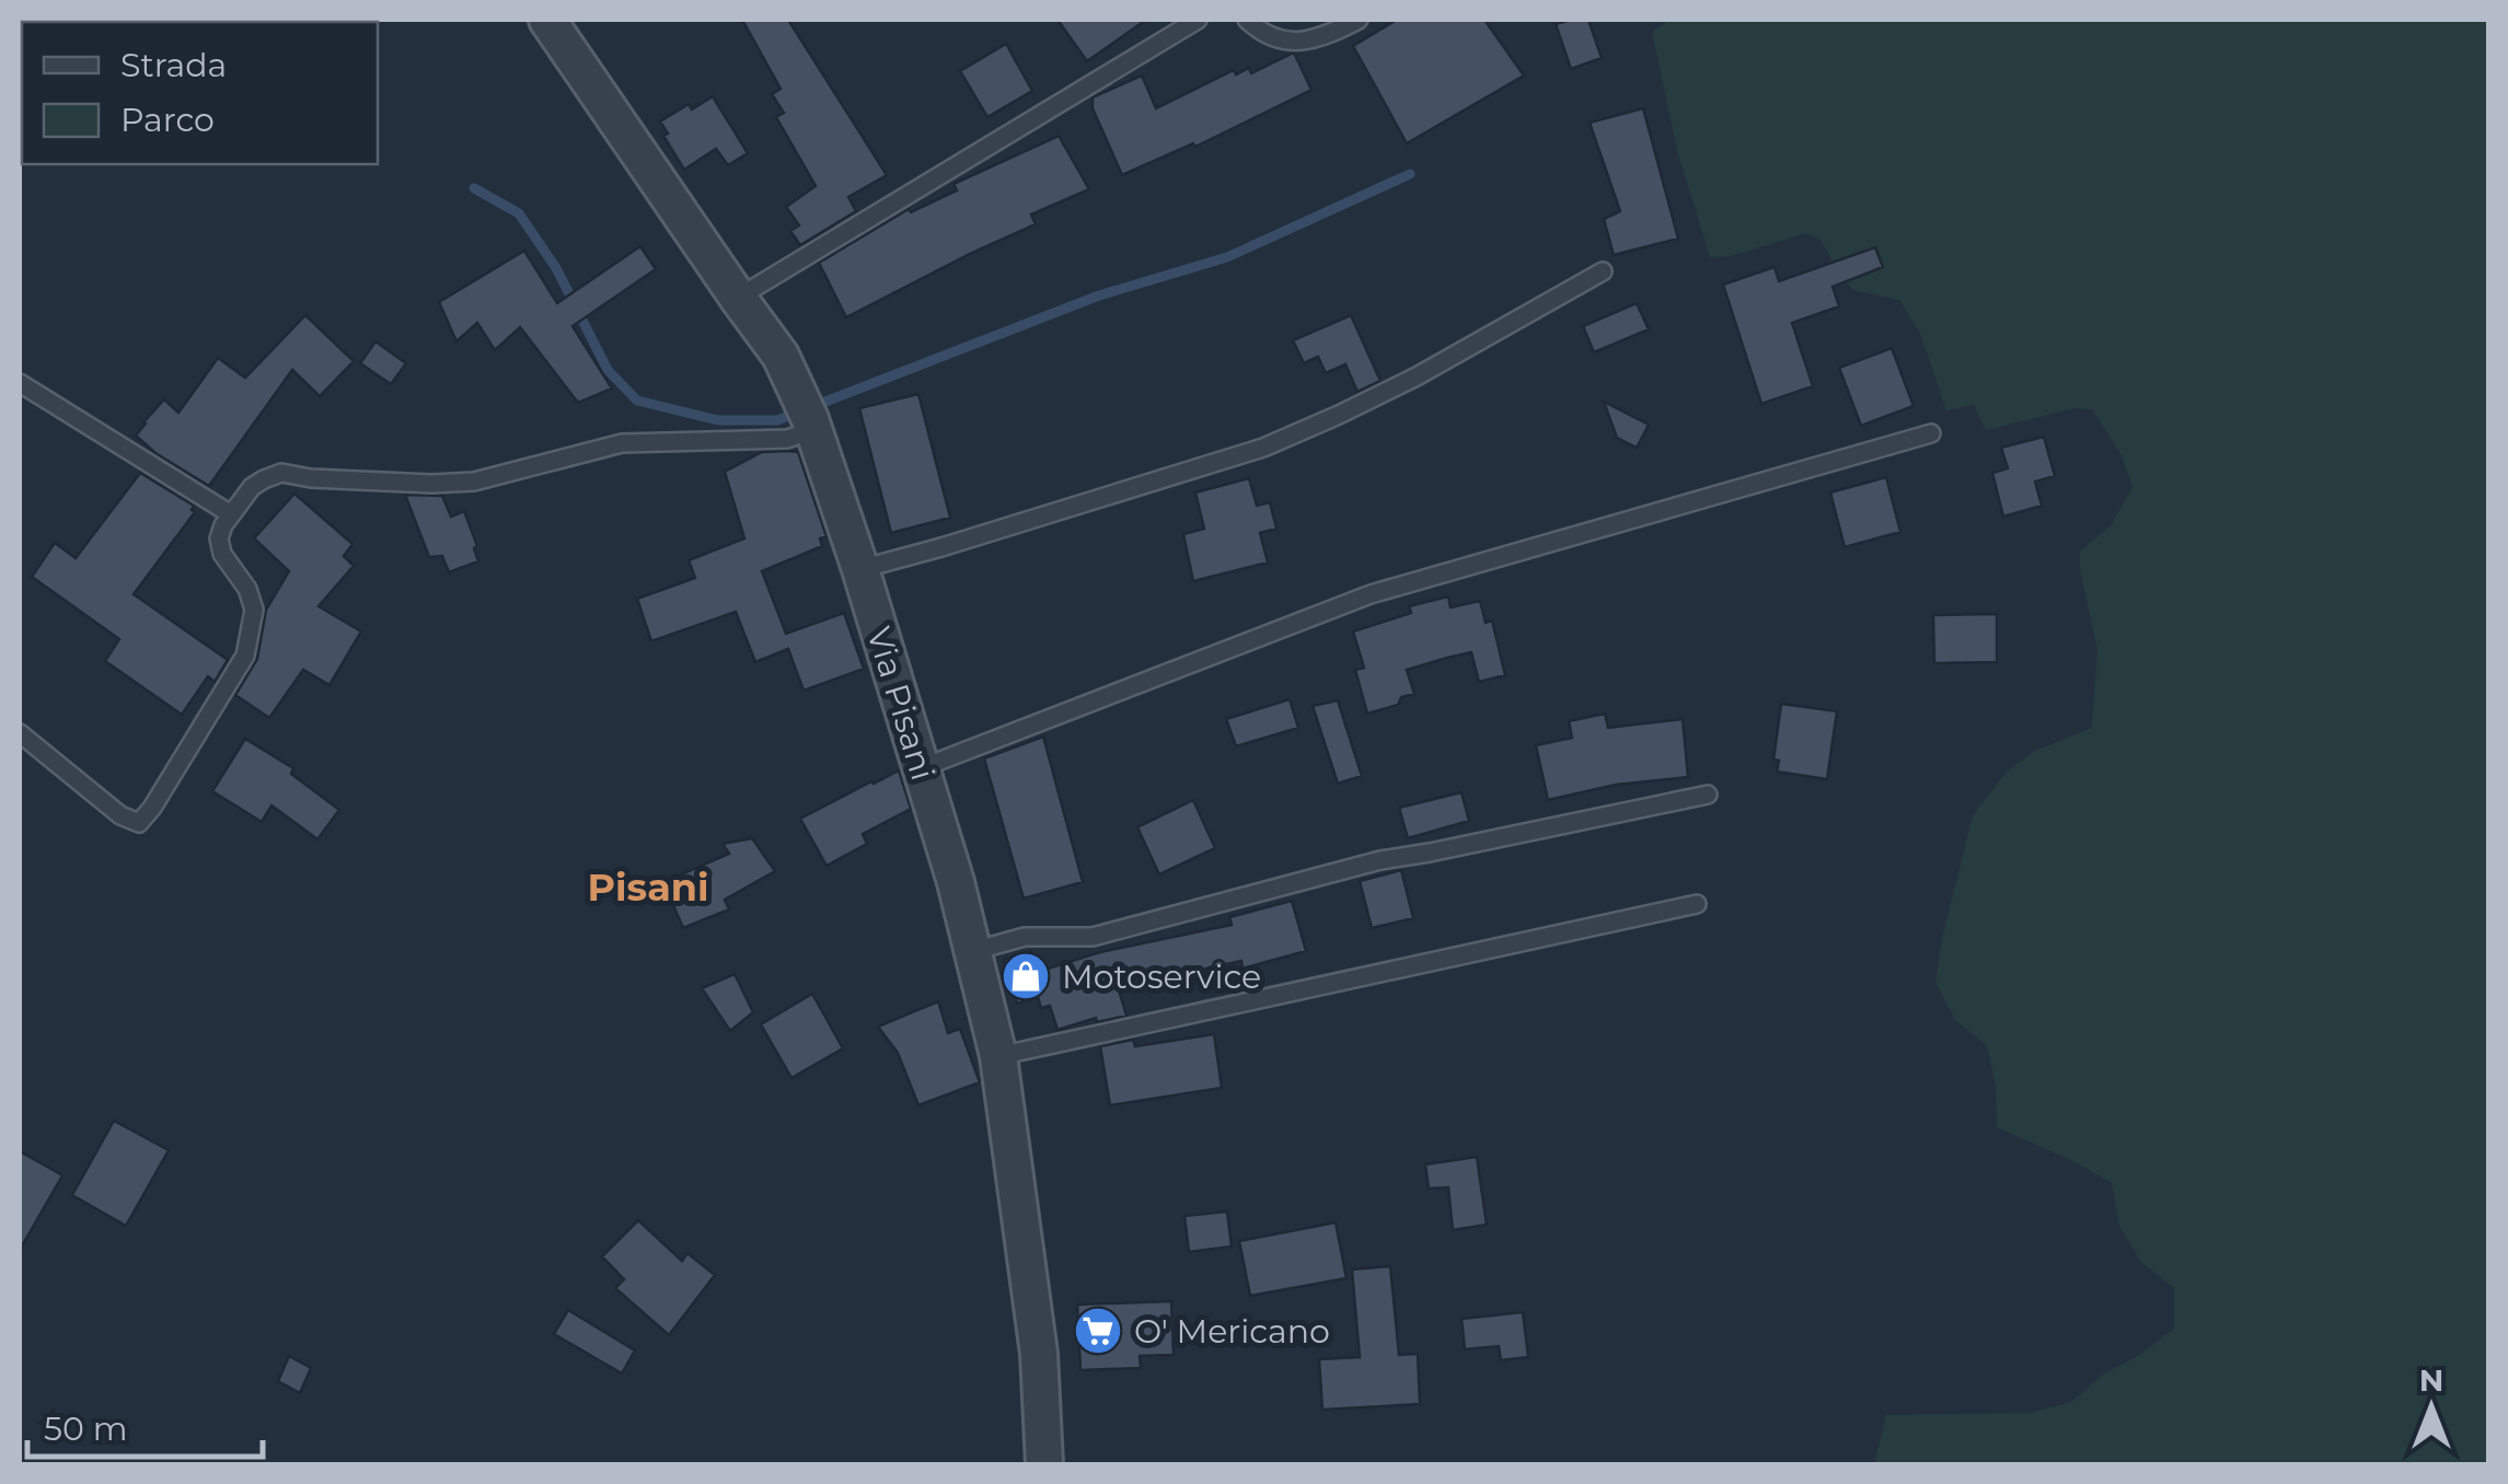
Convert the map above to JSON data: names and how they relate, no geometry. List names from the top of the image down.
{
  "streets": {
    "street": ["Via Pisani"]
  },
  "districts": ["Pisani"],
  "places": {
    "shop": ["Motoservice"],
    "supermarket": ["O' Mericano"]
  },
  "legend": ["Strada", "Parco"],
  "scale_bar": "50 m",
  "north": "top"
}
